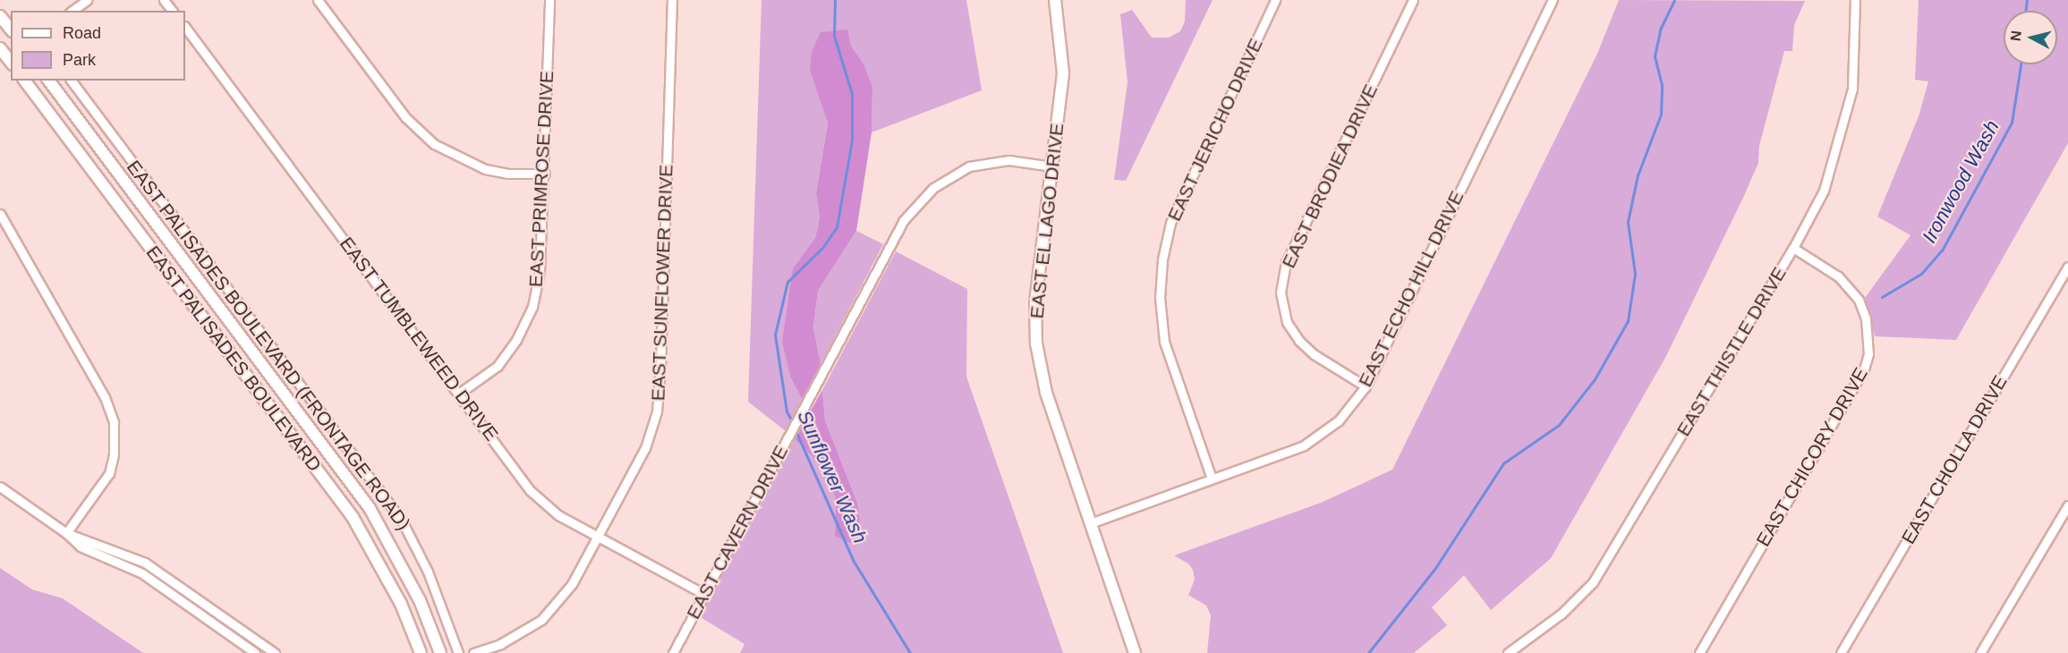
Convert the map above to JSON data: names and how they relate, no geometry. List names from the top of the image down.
{
  "streets": {
    "street": [
      "EAST JERICHO DRIVE",
      "EAST BRODIEA DRIVE",
      "EAST PRIMROSE DRIVE",
      "EAST EL LAGO DRIVE",
      "EAST SUNFLOWER DRIVE",
      "EAST ECHO HILL DRIVE",
      "EAST TUMBLEWEED DRIVE",
      "EAST PALISADES BOULEVARD (FRONTAGE ROAD)",
      "EAST THISTLE DRIVE",
      "EAST PALISADES BOULEVARD",
      "EAST CHICORY DRIVE",
      "EAST CHOLLA DRIVE",
      "EAST CAVERN DRIVE"
    ]
  },
  "crossings": [
    ["EAST JERICHO DRIVE", "EAST ECHO HILL DRIVE"],
    ["EAST BRODIEA DRIVE", "EAST ECHO HILL DRIVE"],
    ["EAST PRIMROSE DRIVE", "EAST TUMBLEWEED DRIVE"],
    ["EAST EL LAGO DRIVE", "EAST ECHO HILL DRIVE"],
    ["EAST EL LAGO DRIVE", "EAST CAVERN DRIVE"],
    ["EAST SUNFLOWER DRIVE", "EAST TUMBLEWEED DRIVE"],
    ["EAST TUMBLEWEED DRIVE", "EAST CAVERN DRIVE"],
    ["EAST THISTLE DRIVE", "EAST CHICORY DRIVE"]
  ],
  "water": ["Ironwood Wash", "Sunflower Wash"],
  "legend": ["Road", "Park"],
  "north": "left"
}
